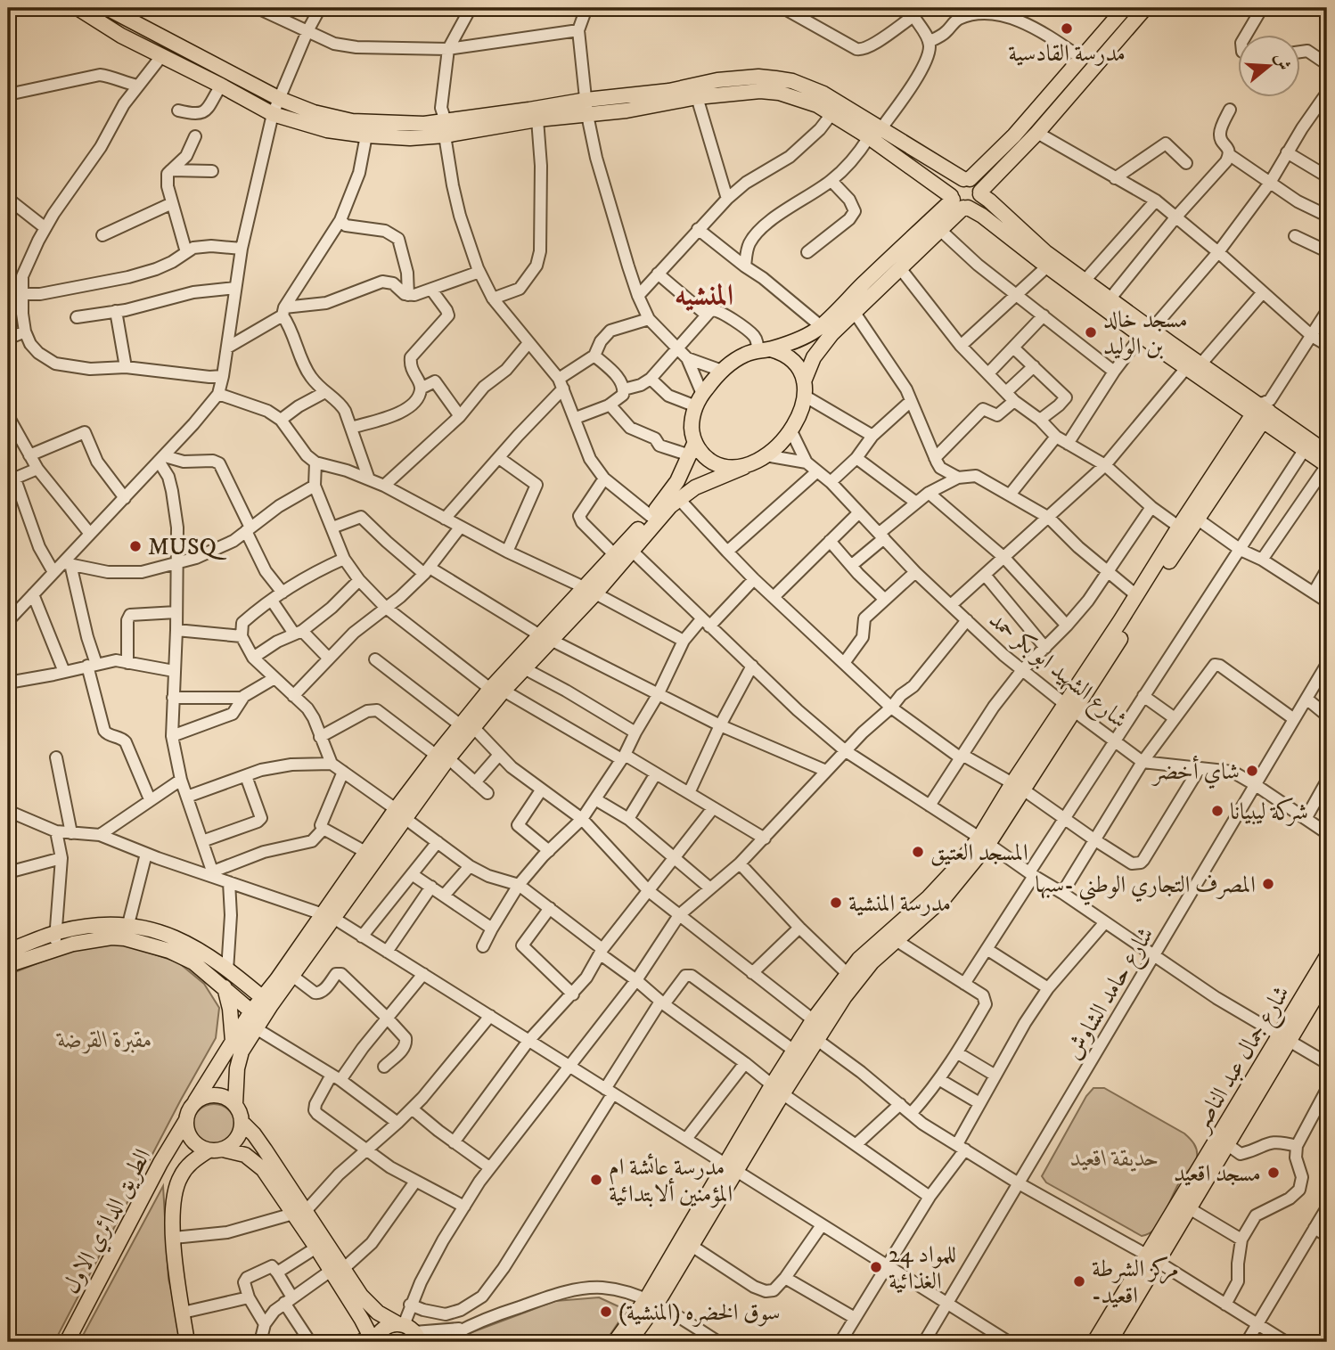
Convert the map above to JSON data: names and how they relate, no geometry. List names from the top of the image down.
{
  "streets": {
    "main road": ["شارع جمال عبد الناصر", "الطريق الدائري الاول"],
    "street": ["شارع الشهيد ابو بكر حمد", "شارع حامد الشاوش"]
  },
  "crossings": [
    ["شارع الشهيد ابو بكر حمد", "شارع حامد الشاوش"]
  ],
  "districts": ["المنشيه"],
  "parks": ["مقبرة القرضة", "حديقة اقعيد"],
  "places": [
    "مدرسة القادسية",
    "مسجد خالد بن الوليد",
    "MUSQ",
    "شاي أخضر",
    "شركة ليبيانا",
    "المسجد العتيق",
    "المصرف التجاري الوطني -سبها",
    "مدرسة المنشية",
    "مسجد اقعيد",
    "مدرسة عائشة ام المؤمنين ألابتدائية",
    "24 للمواد الغذائية",
    "مركز الشرطة -اقعيد",
    "سوق الخضره (المنشية)"
  ],
  "north": "right"
}
